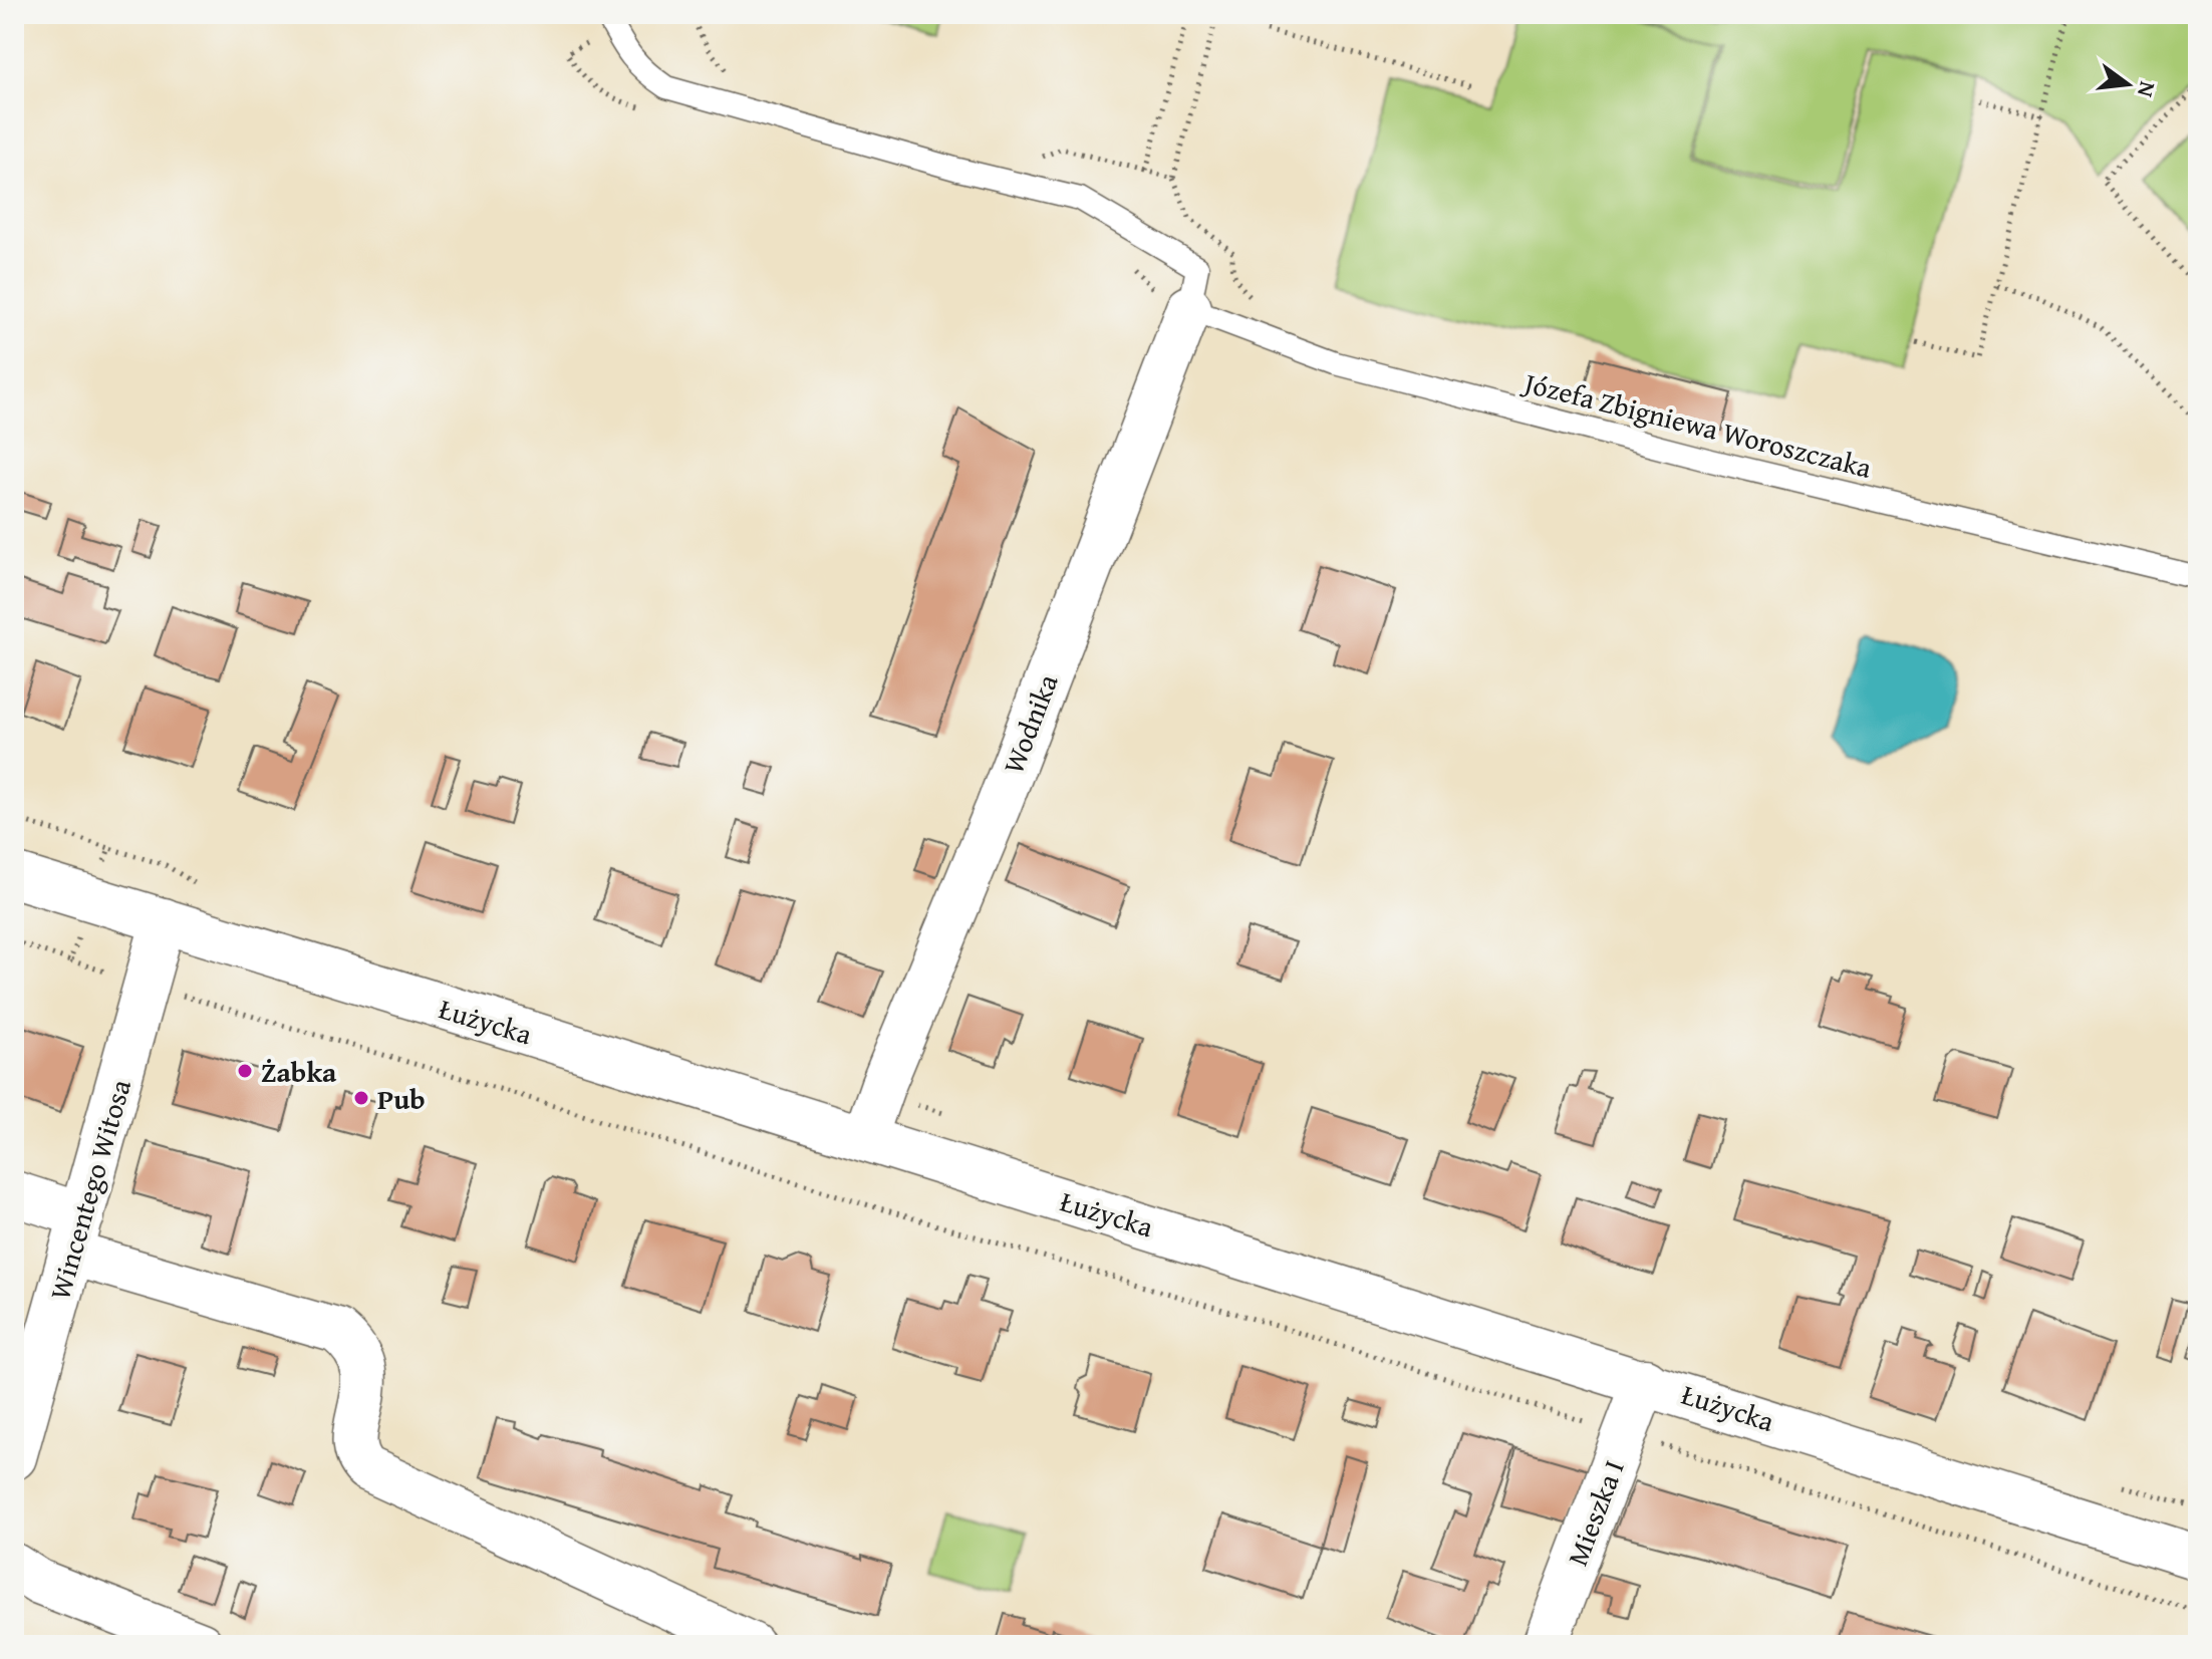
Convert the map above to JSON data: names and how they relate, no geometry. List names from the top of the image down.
{
  "streets": {
    "street": [
      "Wodnika",
      "Łużycka",
      "Wincentego Witosa",
      "Mieszka I"
    ],
    "lane": ["Józefa Zbigniewa Woroszczaka"]
  },
  "crossings": [
    ["Józefa Zbigniewa Woroszczaka", "Wodnika"],
    ["Wodnika", "Łużycka"],
    ["Łużycka", "Wincentego Witosa"],
    ["Łużycka", "Mieszka I"]
  ],
  "places": ["Żabka", "Pub"],
  "north": "right"
}
